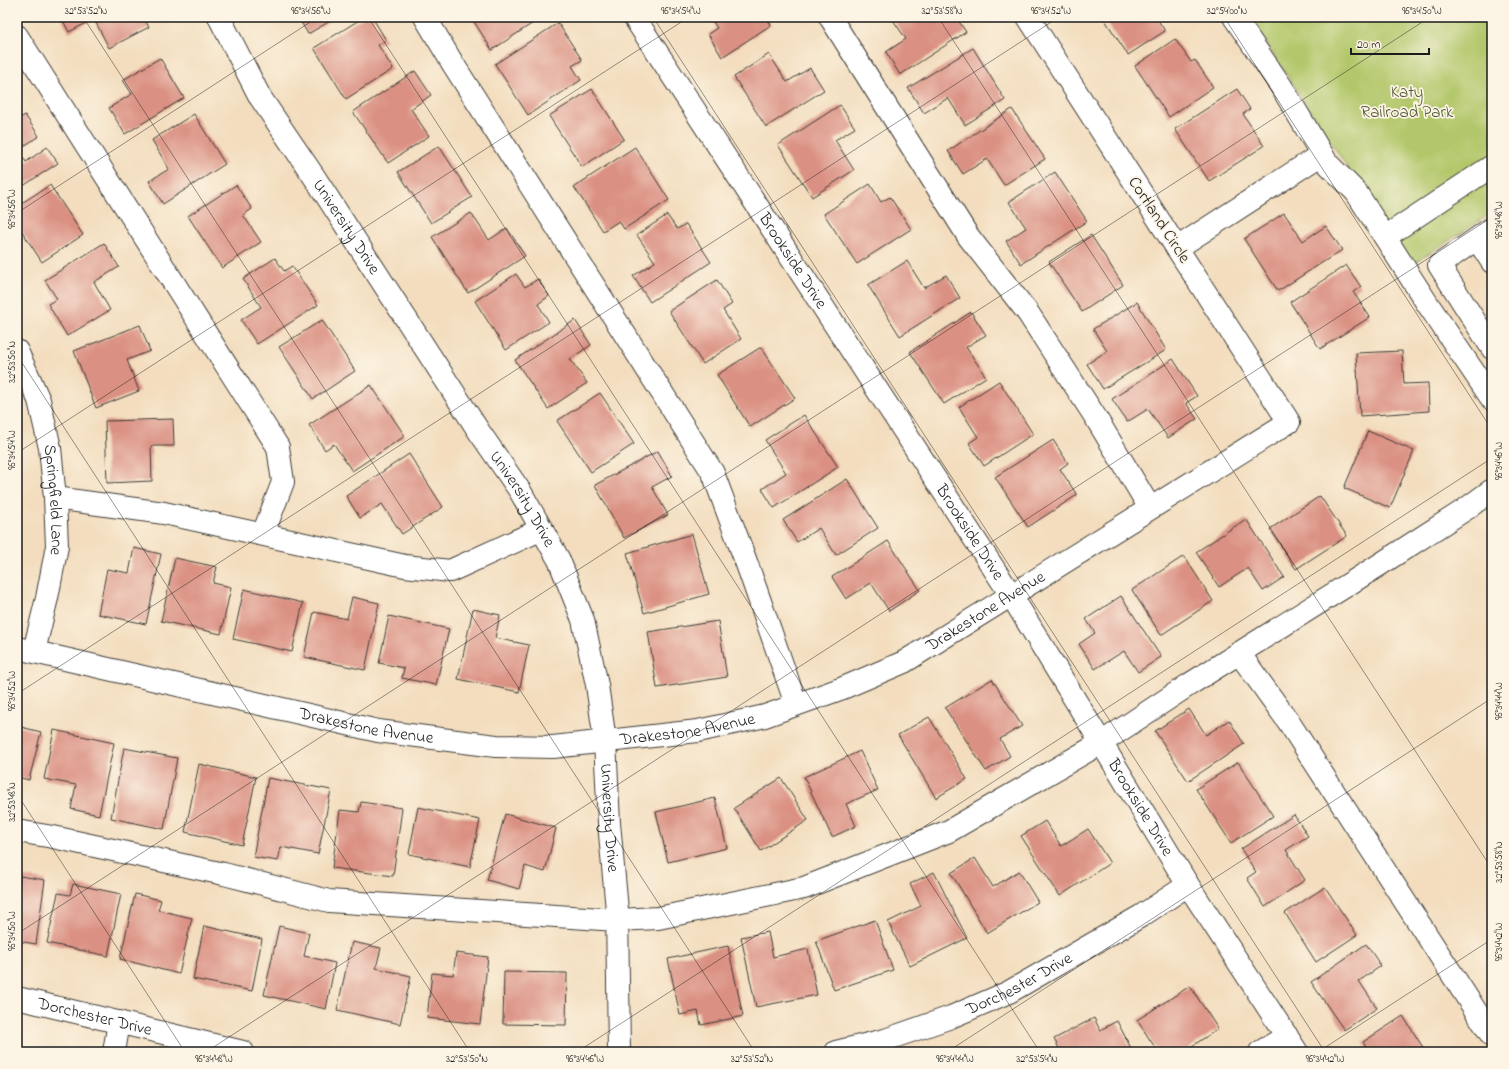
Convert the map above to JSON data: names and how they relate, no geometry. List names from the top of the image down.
{
  "streets": {
    "street": [
      "Cortland Circle",
      "University Drive",
      "Brookside Drive",
      "Springfield Lane",
      "Drakestone Avenue",
      "Dorchester Drive"
    ]
  },
  "crossings": [
    ["Cortland Circle", "Drakestone Avenue"],
    ["University Drive", "Drakestone Avenue"],
    ["Brookside Drive", "Drakestone Avenue"],
    ["Brookside Drive", "Dorchester Drive"],
    ["Springfield Lane", "Drakestone Avenue"]
  ],
  "parks": ["Katy Railroad Park"],
  "scale_bar": "20 m",
  "coordinates": [
    "32°53'52\"N",
    "96°34'56\"W",
    "96°34'54\"W",
    "32°53'58\"N",
    "96°34'52\"W",
    "32°54'00\"N",
    "96°34'50\"W",
    "96°34'48\"W",
    "32°53'50\"N",
    "96°34'46\"W",
    "96°34'44\"W",
    "32°53'48\"N",
    "96°34'42\"W",
    "32°53'54\"N"
  ]
}
